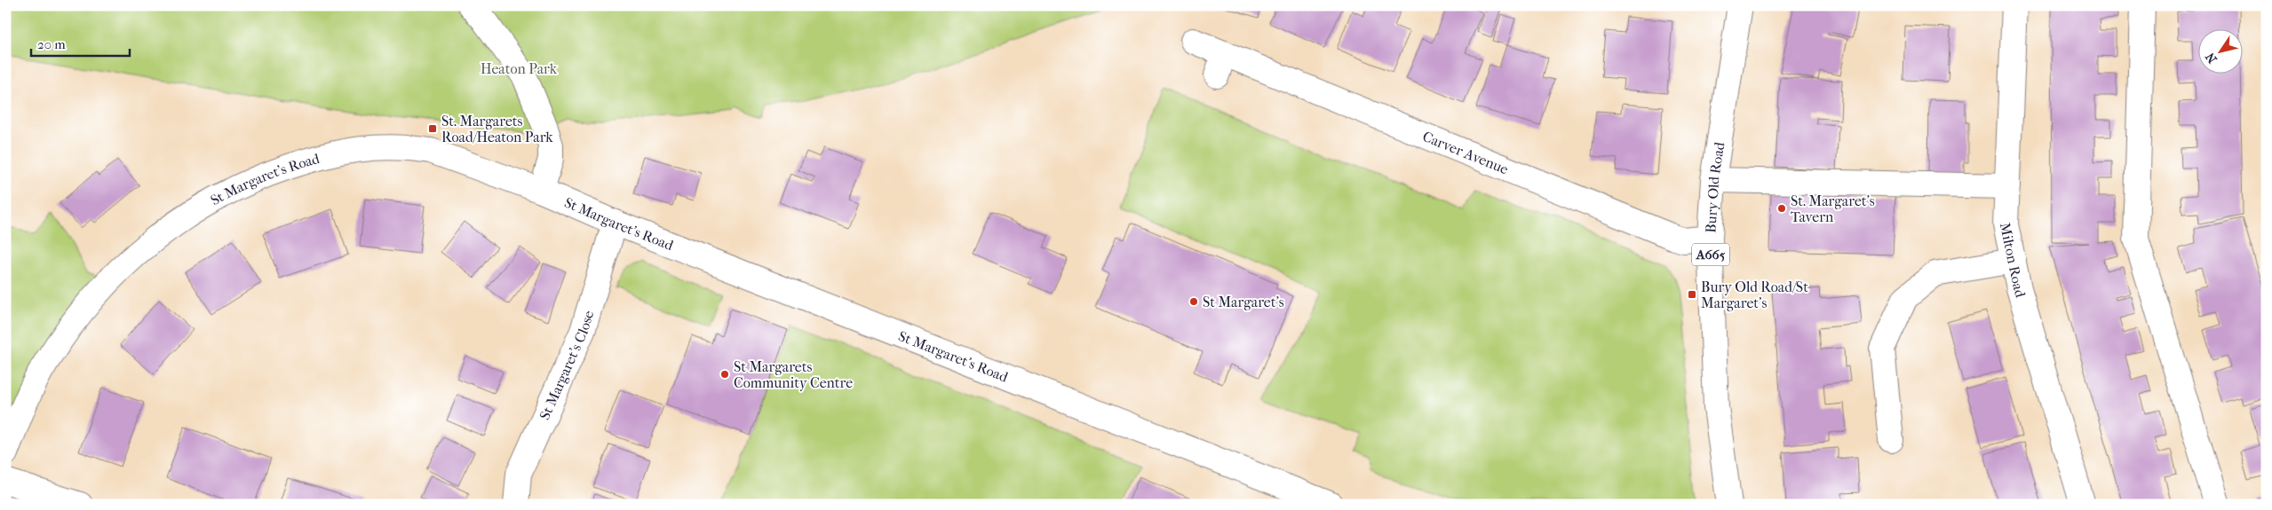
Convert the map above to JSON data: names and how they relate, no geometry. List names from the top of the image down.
{
  "streets": {
    "street": [
      "Carver Avenue",
      "St Margaret's Road",
      "Bury Old Road",
      "A665",
      "Milton Road",
      "St Margaret's Close"
    ]
  },
  "crossings": [
    ["Carver Avenue", "Bury Old Road"],
    ["St Margaret's Road", "St Margaret's Close"]
  ],
  "parks": ["Heaton Park"],
  "places": {
    "transit": ["St. Margarets Road/Heaton Park", "Bury Old Road/St Margaret's"],
    "other": ["St. Margaret's Tavern", "St Margaret's", "St Margarets Community Centre"]
  },
  "scale_bar": "20 m",
  "north": "bottom left"
}
